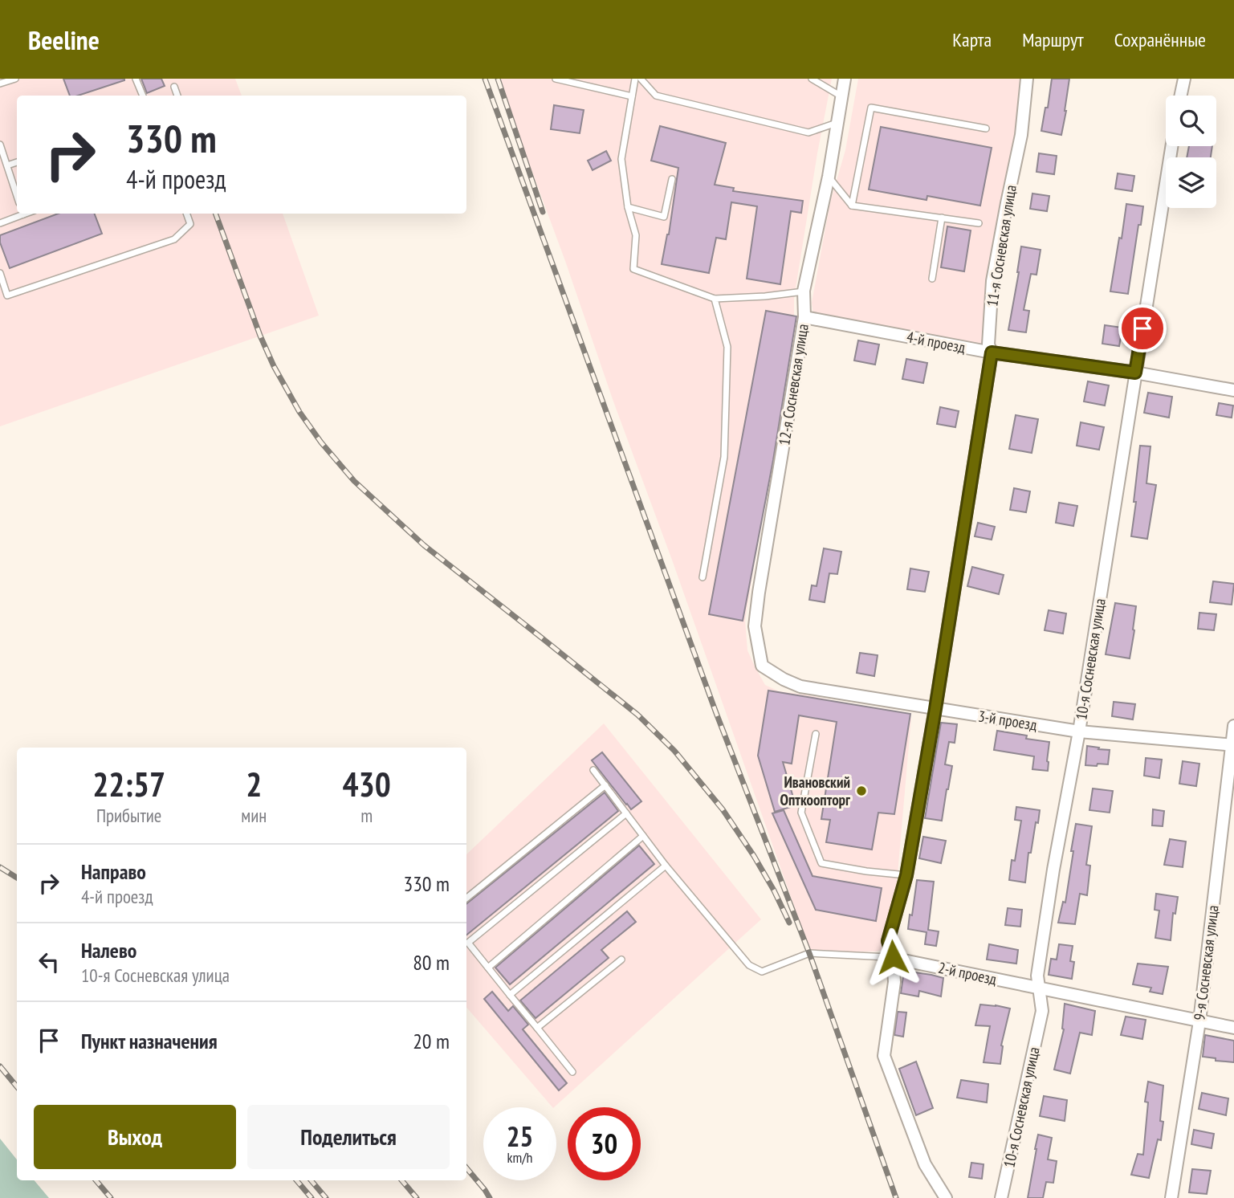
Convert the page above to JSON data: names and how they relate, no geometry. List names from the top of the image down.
{
  "streets": {
    "street": [
      "11-я Сосневская улица",
      "4-й проезд",
      "12-я Сосневская улица",
      "10-я Сосневская улица",
      "3-й проезд",
      "9-я Сосневская улица",
      "2-й проезд"
    ]
  },
  "crossings": [
    ["11-я Сосневская улица", "4-й проезд"],
    ["11-я Сосневская улица", "3-й проезд"],
    ["11-я Сосневская улица", "2-й проезд"],
    ["4-й проезд", "12-я Сосневская улица"],
    ["4-й проезд", "10-я Сосневская улица"],
    ["12-я Сосневская улица", "3-й проезд"],
    ["10-я Сосневская улица", "3-й проезд"],
    ["10-я Сосневская улица", "2-й проезд"],
    ["3-й проезд", "9-я Сосневская улица"],
    ["9-я Сосневская улица", "2-й проезд"]
  ],
  "places": ["Ивановский Опткоопторг"],
  "page": {
    "header": "Beeline",
    "nav": ["Карта", "Маршрут", "Сохранённые"],
    "turn": ["330 m", "4-й проезд"],
    "eta": [
      "22:57",
      "Прибытие",
      "2",
      "мин",
      "430",
      "m"
    ],
    "list": [
      {
        "name": "Направо",
        "note": "4-й проезд",
        "value": "330 m"
      },
      {
        "name": "Налево",
        "note": "10-я Сосневская улица",
        "value": "80 m"
      },
      {
        "name": "Пункт назначения",
        "value": "20 m"
      }
    ],
    "buttons": ["Выход", "Поделиться"],
    "speed": "25 km/h",
    "limit": "30"
  }
}
